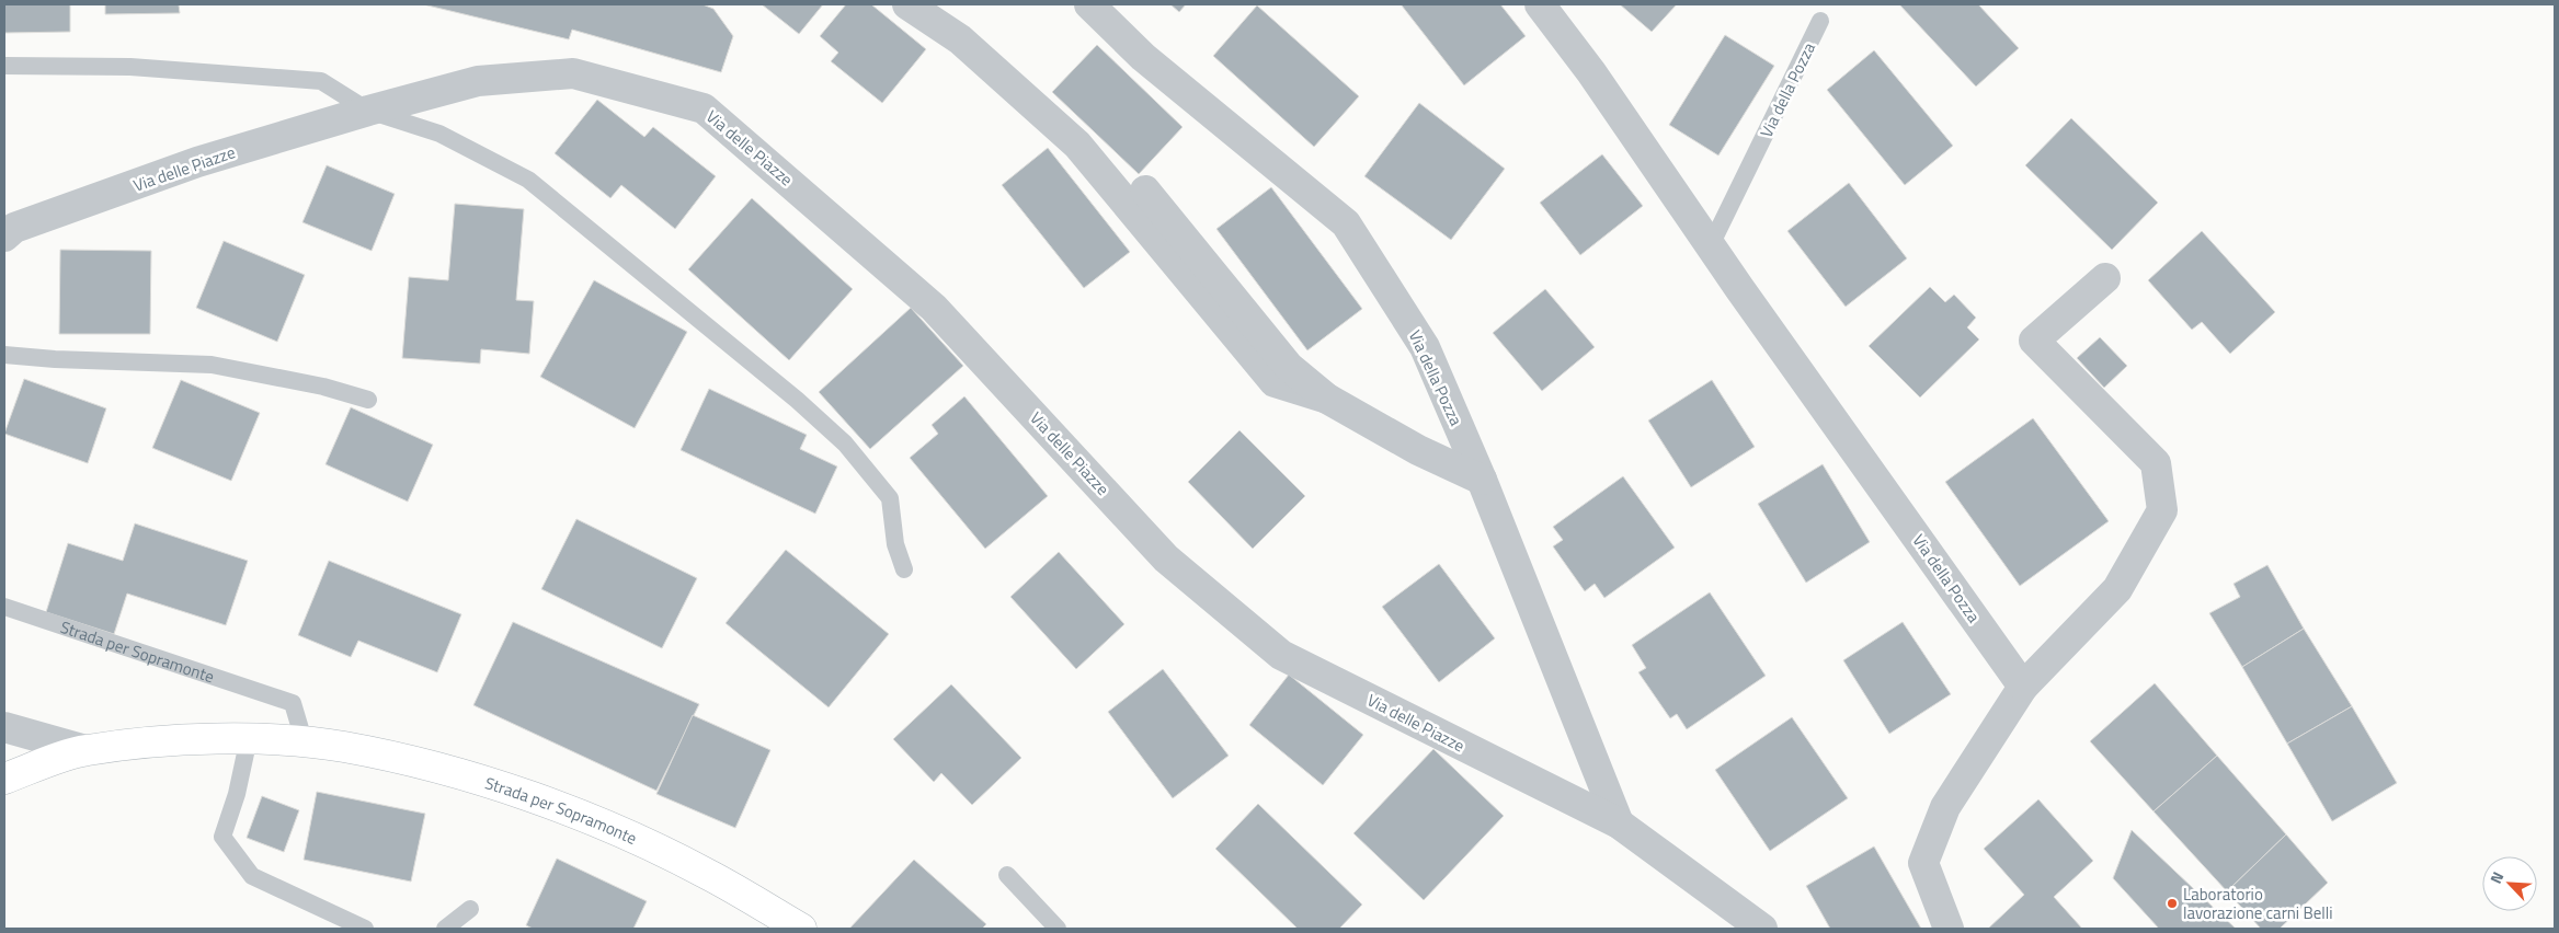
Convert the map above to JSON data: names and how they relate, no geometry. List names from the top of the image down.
{
  "streets": {
    "main road": ["Strada per Sopramonte"],
    "street": ["Via della Pozza", "Via delle Piazze"]
  },
  "crossings": [
    ["Via della Pozza", "Via delle Piazze"]
  ],
  "places": ["Laboratorio lavorazione carni Belli"],
  "north": "top left"
}
